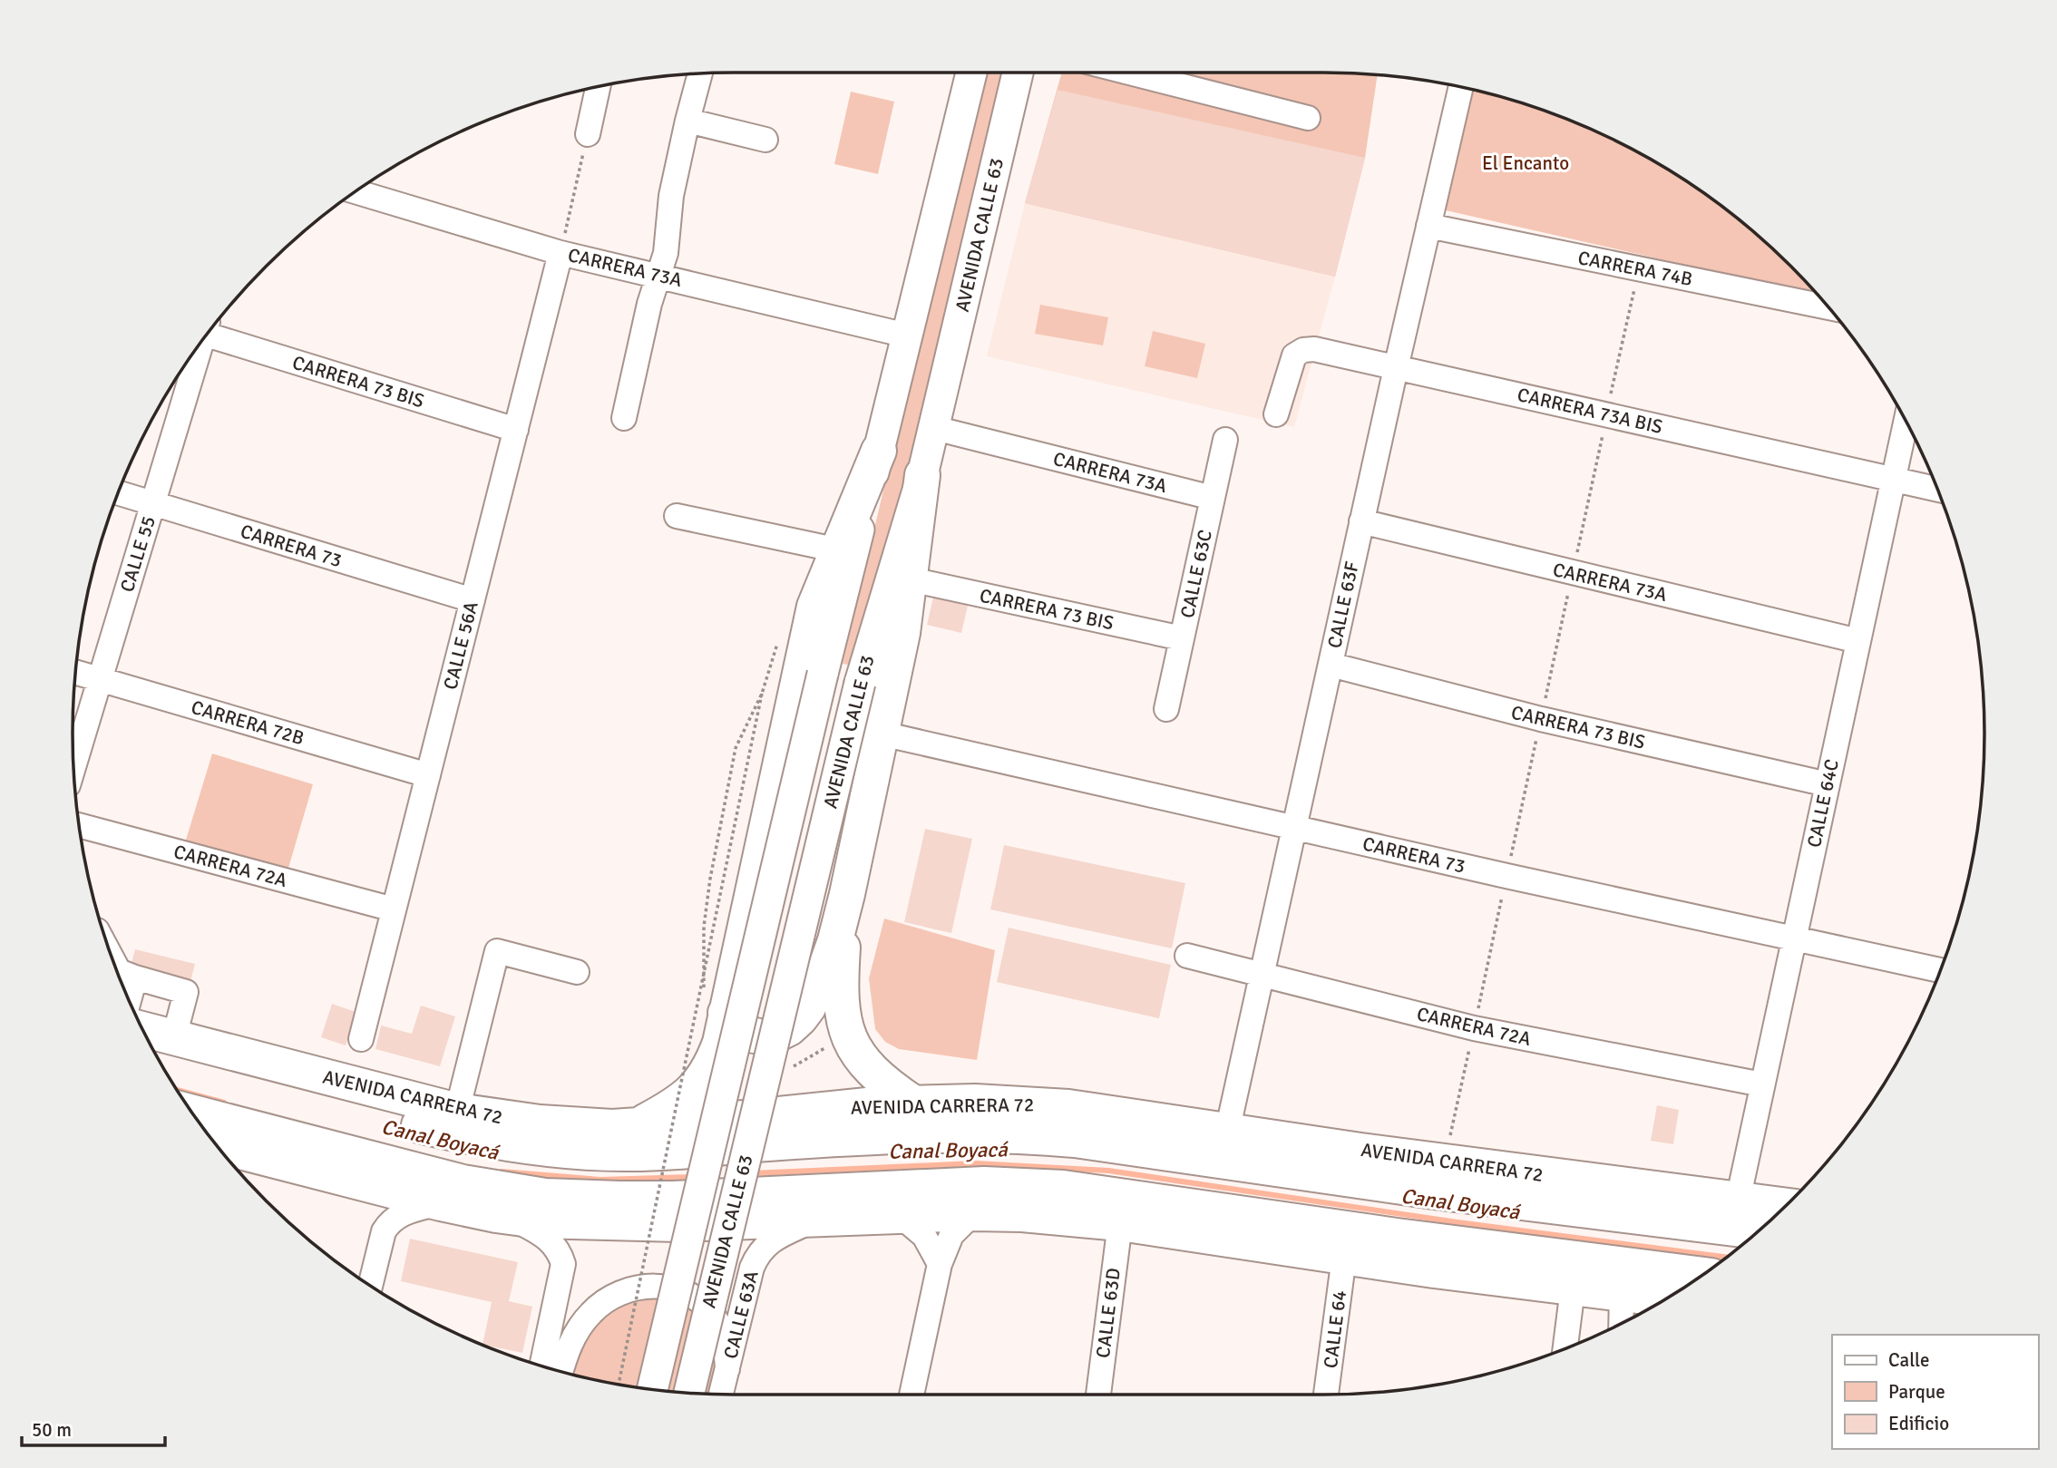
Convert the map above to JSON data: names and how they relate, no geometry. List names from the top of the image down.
{
  "streets": {
    "highway": ["AVENIDA CARRERA 72"],
    "main road": ["AVENIDA CALLE 63"],
    "street": [
      "CARRERA 73A",
      "CARRERA 74B",
      "CARRERA 73 BIS",
      "CARRERA 73A BIS",
      "CARRERA 73",
      "CALLE 55",
      "CALLE 63C",
      "CALLE 63F",
      "CALLE 56A",
      "CARRERA 72B",
      "CALLE 64C",
      "CARRERA 72A",
      "CALLE 63D",
      "CALLE 63A",
      "CALLE 64"
    ]
  },
  "crossings": [
    ["AVENIDA CALLE 63", "CARRERA 73A"],
    ["CARRERA 73A", "CALLE 63C"],
    ["CARRERA 73A", "CALLE 63F"],
    ["CARRERA 73A", "CALLE 56A"],
    ["CARRERA 73A", "CALLE 64C"],
    ["CARRERA 74B", "CALLE 63F"],
    ["CARRERA 73 BIS", "CALLE 63C"],
    ["CARRERA 73 BIS", "CALLE 63F"],
    ["CARRERA 73 BIS", "CALLE 56A"],
    ["CARRERA 73 BIS", "CALLE 64C"],
    ["CARRERA 73A BIS", "CALLE 63F"],
    ["CARRERA 73A BIS", "CALLE 64C"],
    ["CARRERA 73", "CALLE 55"],
    ["CARRERA 73", "CALLE 63F"],
    ["CARRERA 73", "CALLE 56A"],
    ["CARRERA 73", "CALLE 64C"],
    ["CALLE 55", "CARRERA 72B"],
    ["CALLE 63F", "CARRERA 72A"],
    ["CALLE 63F", "AVENIDA CARRERA 72"],
    ["CALLE 56A", "CARRERA 72B"],
    ["CALLE 56A", "CARRERA 72A"],
    ["CALLE 64C", "CARRERA 72A"],
    ["CALLE 64C", "AVENIDA CARRERA 72"]
  ],
  "water": ["Canal Boyacá"],
  "parks": ["El Encanto"],
  "legend": ["Calle", "Parque", "Edificio"],
  "scale_bar": "50 m"
}
